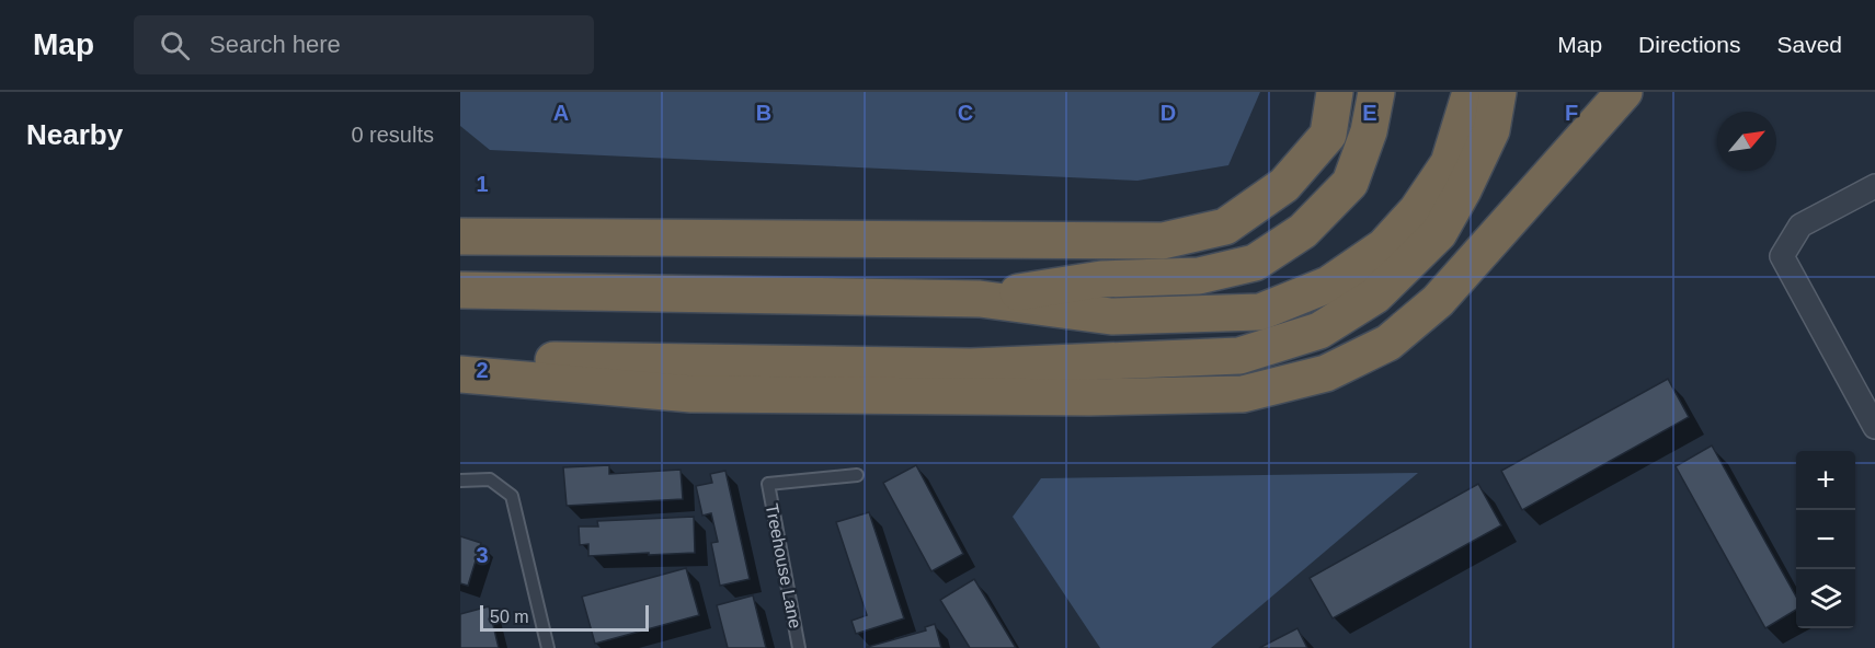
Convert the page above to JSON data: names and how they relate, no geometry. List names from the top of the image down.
{
  "streets": {
    "lane": ["Treehouse Lane"]
  },
  "scale_bar": "50 m",
  "north": "top right",
  "page": {
    "header": "Map",
    "search": "Search here",
    "nav": ["Map", "Directions", "Saved"],
    "heading": ["Nearby", "0 results"],
    "map_buttons": ["+", "−"],
    "scale": "50 m"
  },
  "grid": {
    "columns": [
      "A",
      "B",
      "C",
      "D",
      "E",
      "F"
    ],
    "rows": ["1", "2", "3"]
  }
}
